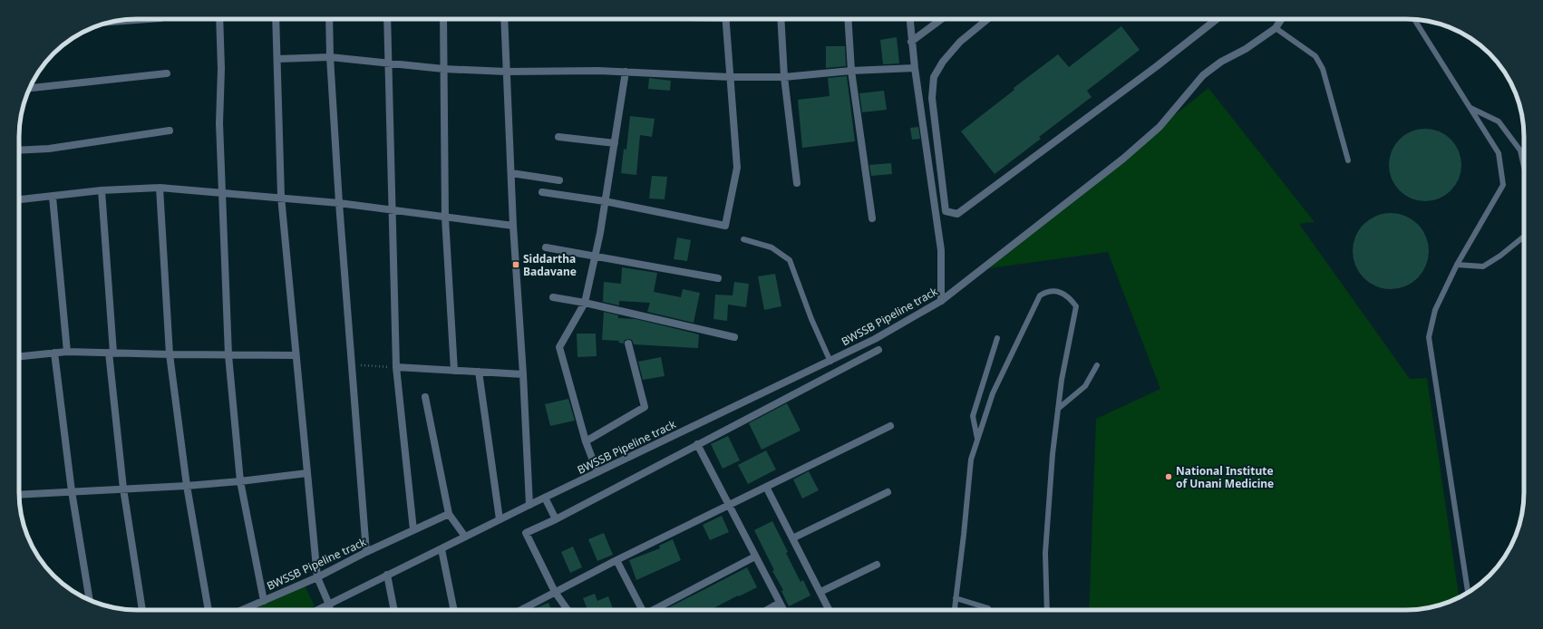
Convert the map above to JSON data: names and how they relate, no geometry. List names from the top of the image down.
{
  "streets": {
    "street": ["BWSSB Pipeline track"]
  },
  "places": {
    "transit": ["Siddartha Badavane"],
    "other": ["National Institute of Unani Medicine"]
  }
}
